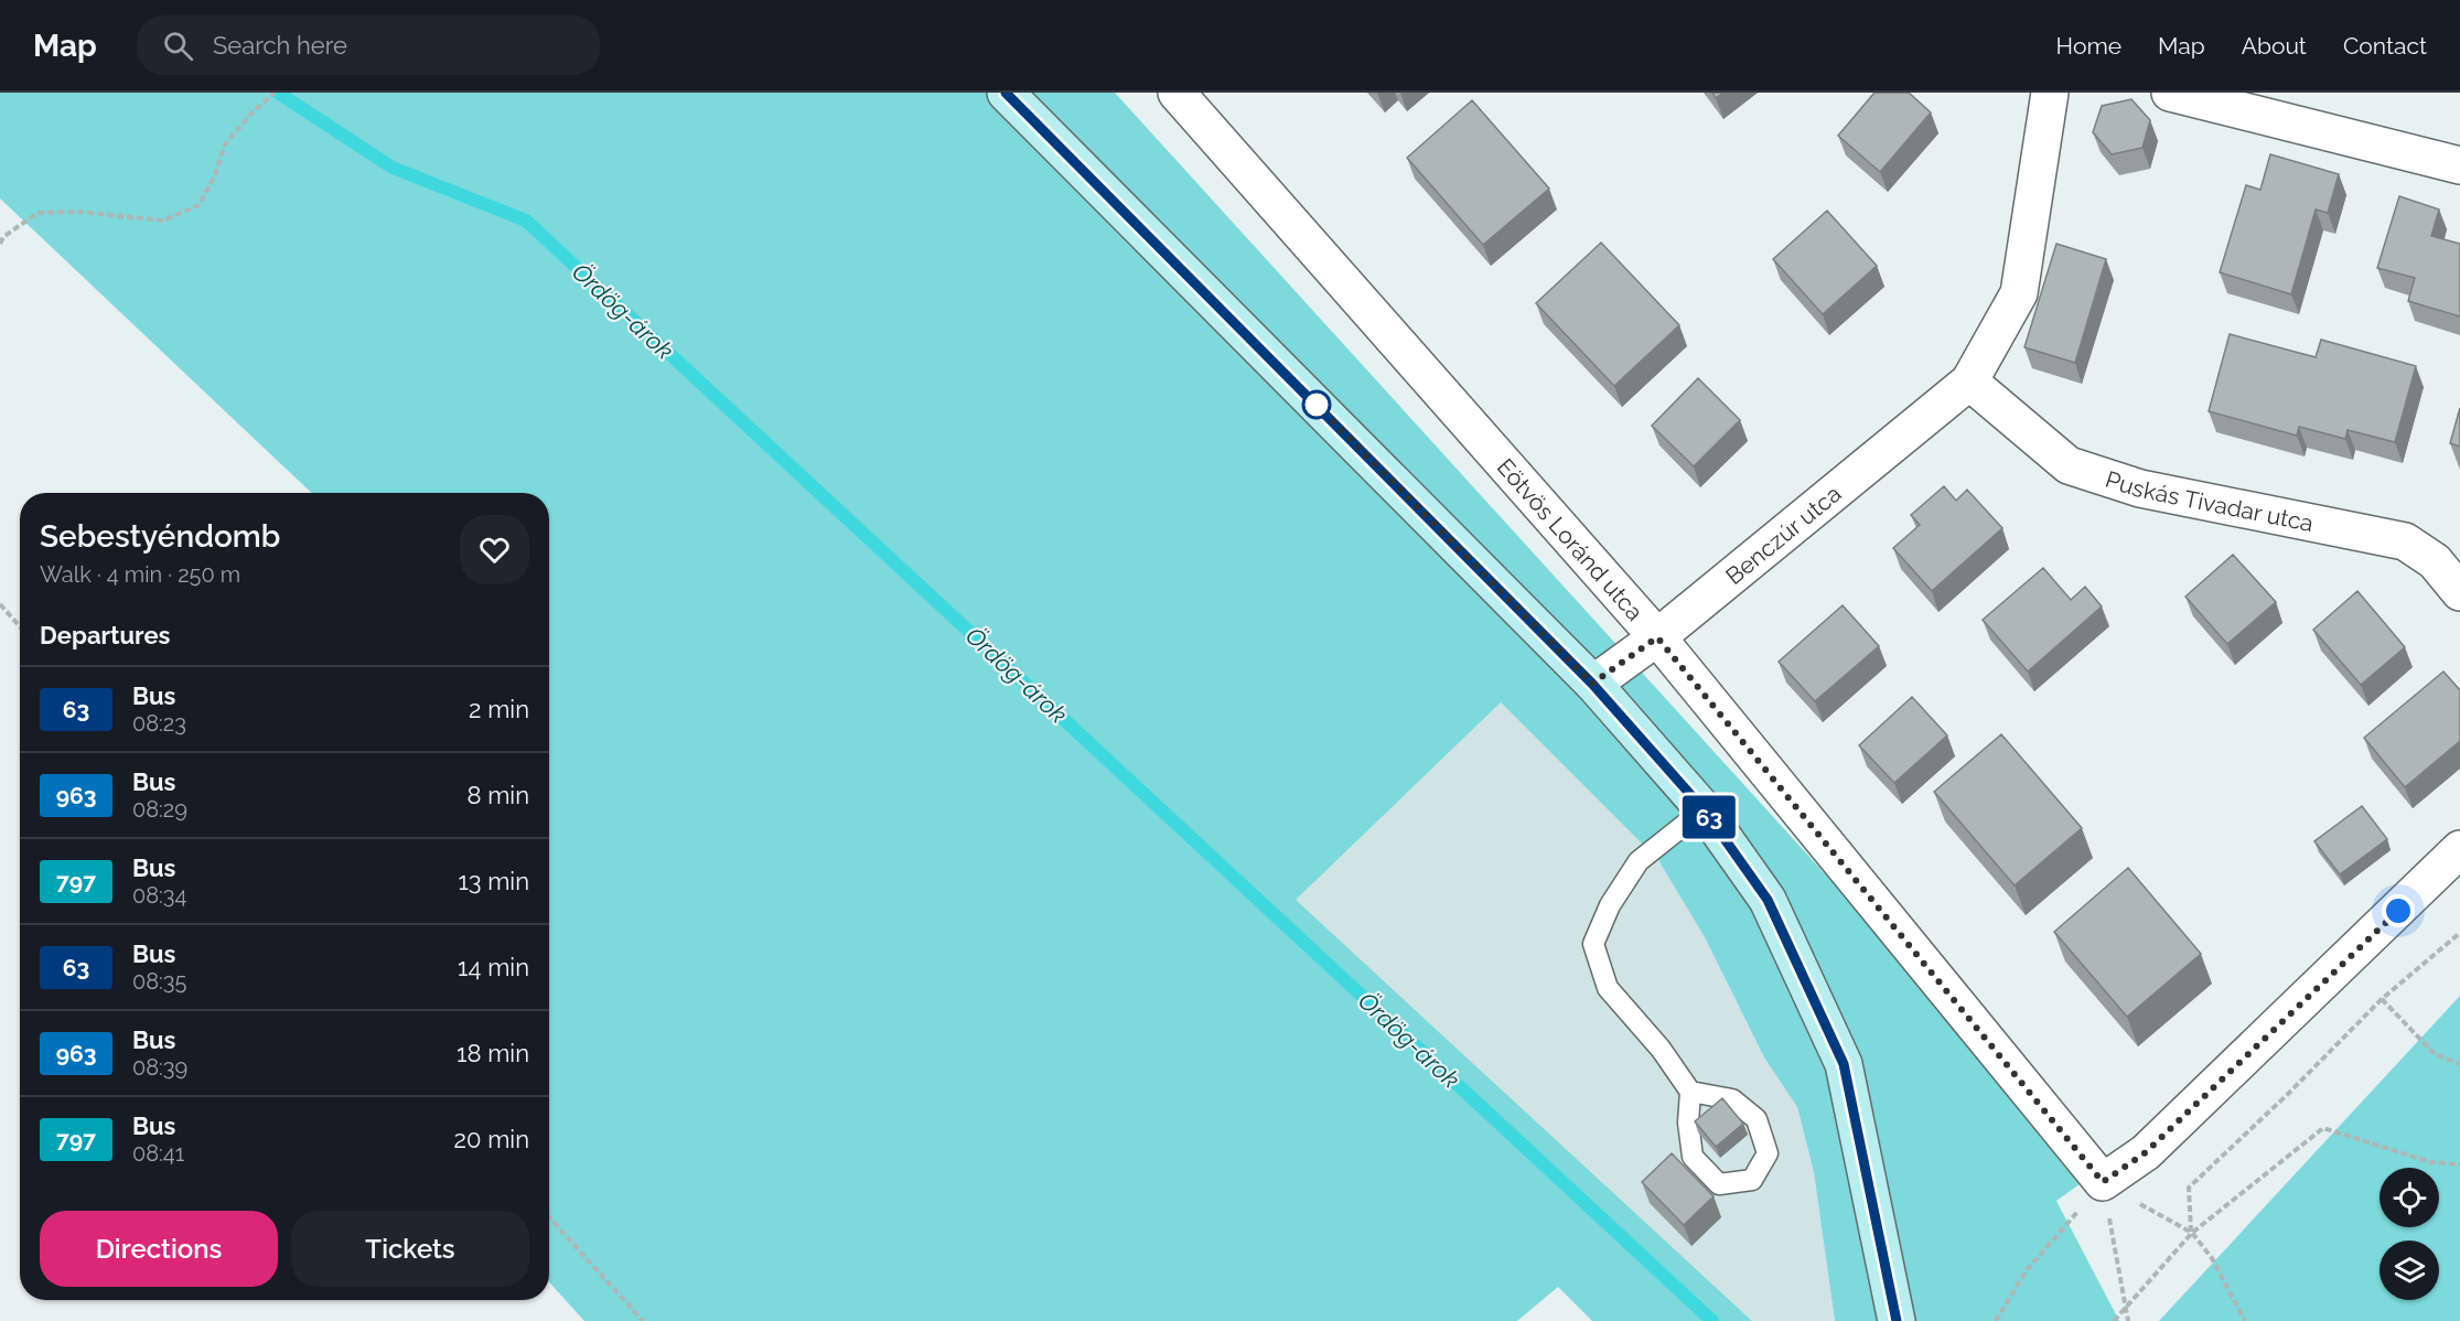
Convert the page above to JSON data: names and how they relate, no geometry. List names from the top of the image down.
{
  "streets": {
    "street": ["Puskás Tivadar utca", "Benczúr utca", "Eötvös Loránd utca"]
  },
  "crossings": [
    ["Puskás Tivadar utca", "Benczúr utca"],
    ["Benczúr utca", "Eötvös Loránd utca"]
  ],
  "water": ["Ördög-árok"],
  "lines": ["bus line 63"],
  "page": {
    "header": "Map",
    "search": "Search here",
    "nav": [
      "Home",
      "Map",
      "About",
      "Contact"
    ],
    "on_map": "63",
    "heading": [
      ["Sebestyéndomb", "Walk · 4 min · 250 m"],
      "Departures"
    ],
    "list": [
      {
        "mark": "63",
        "name": "Bus",
        "note": "08:23",
        "value": "2 min"
      },
      {
        "mark": "963",
        "name": "Bus",
        "note": "08:29",
        "value": "8 min"
      },
      {
        "mark": "797",
        "name": "Bus",
        "note": "08:34",
        "value": "13 min"
      },
      {
        "mark": "63",
        "name": "Bus",
        "note": "08:35",
        "value": "14 min"
      },
      {
        "mark": "963",
        "name": "Bus",
        "note": "08:39",
        "value": "18 min"
      },
      {
        "mark": "797",
        "name": "Bus",
        "note": "08:41",
        "value": "20 min"
      }
    ],
    "buttons": ["Directions", "Tickets"]
  }
}
